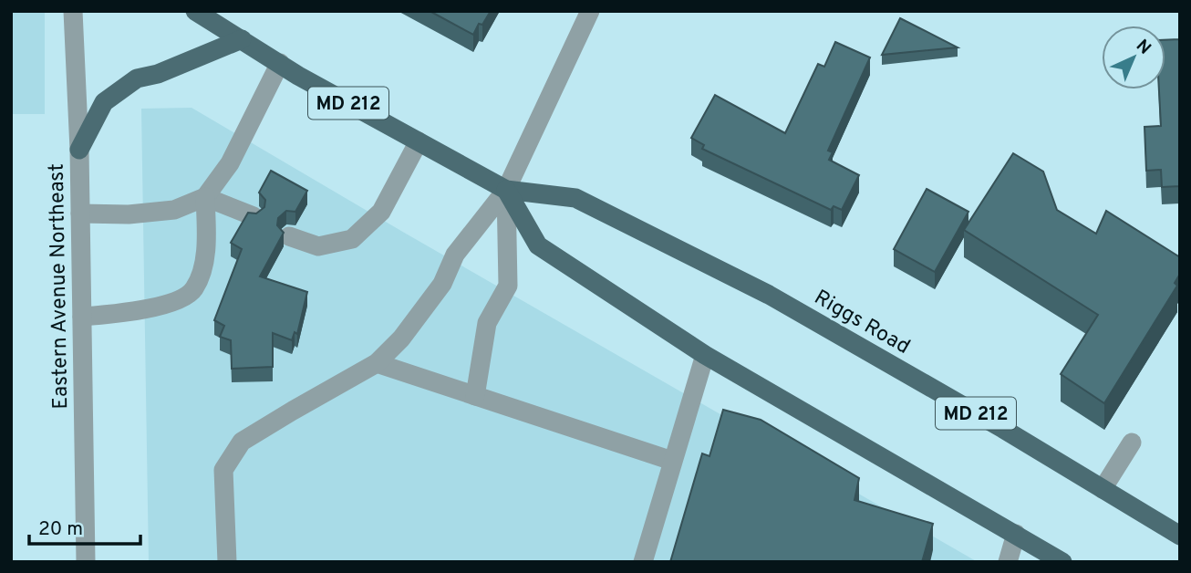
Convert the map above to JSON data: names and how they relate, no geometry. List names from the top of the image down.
{
  "streets": {
    "main road": ["MD 212", "Riggs Road"],
    "street": ["Eastern Avenue Northeast"]
  },
  "scale_bar": "20 m",
  "north": "top right"
}
